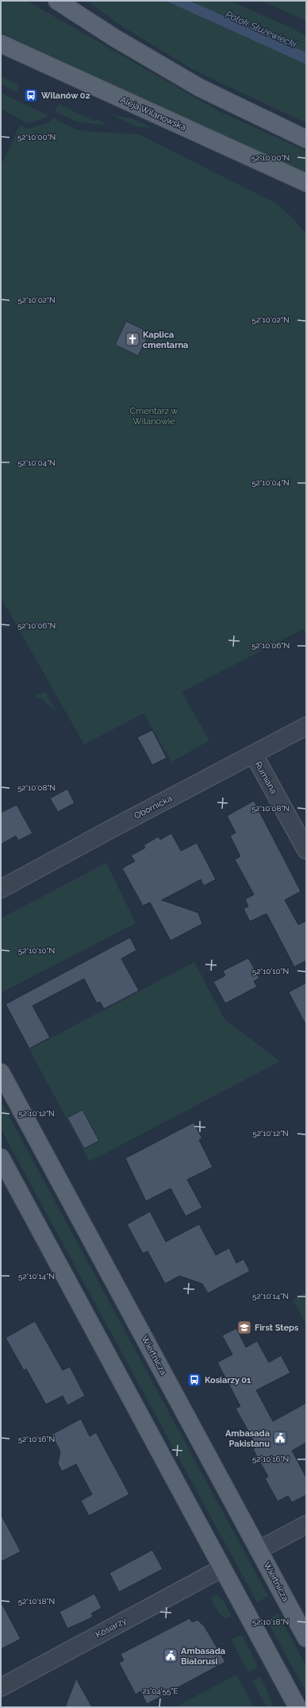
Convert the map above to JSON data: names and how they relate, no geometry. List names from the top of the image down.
{
  "streets": {
    "main road": ["Aleja Wilanowska", "Wiertnicza"],
    "street": ["Rumiana", "Obornicka", "Kosiarzy"]
  },
  "crossings": [
    ["Rumiana", "Obornicka"]
  ],
  "water": ["Potok Służewiecki"],
  "parks": ["Cmentarz w Wilanowie"],
  "places": {
    "bus stop": ["Wilanów 02", "Kosiarzy 01"],
    "church": ["Kaplica cmentarna"],
    "school or university": ["First Steps"],
    "public building": ["Ambasada Pakistanu", "Ambasada Białorusi"]
  },
  "coordinates": [
    "52°10'00\"N",
    "52°10'02\"N",
    "52°10'04\"N",
    "52°10'06\"N",
    "52°10'08\"N",
    "52°10'10\"N",
    "52°10'12\"N",
    "52°10'14\"N",
    "52°10'16\"N",
    "52°10'18\"N",
    "21°04'55\"E"
  ]
}
